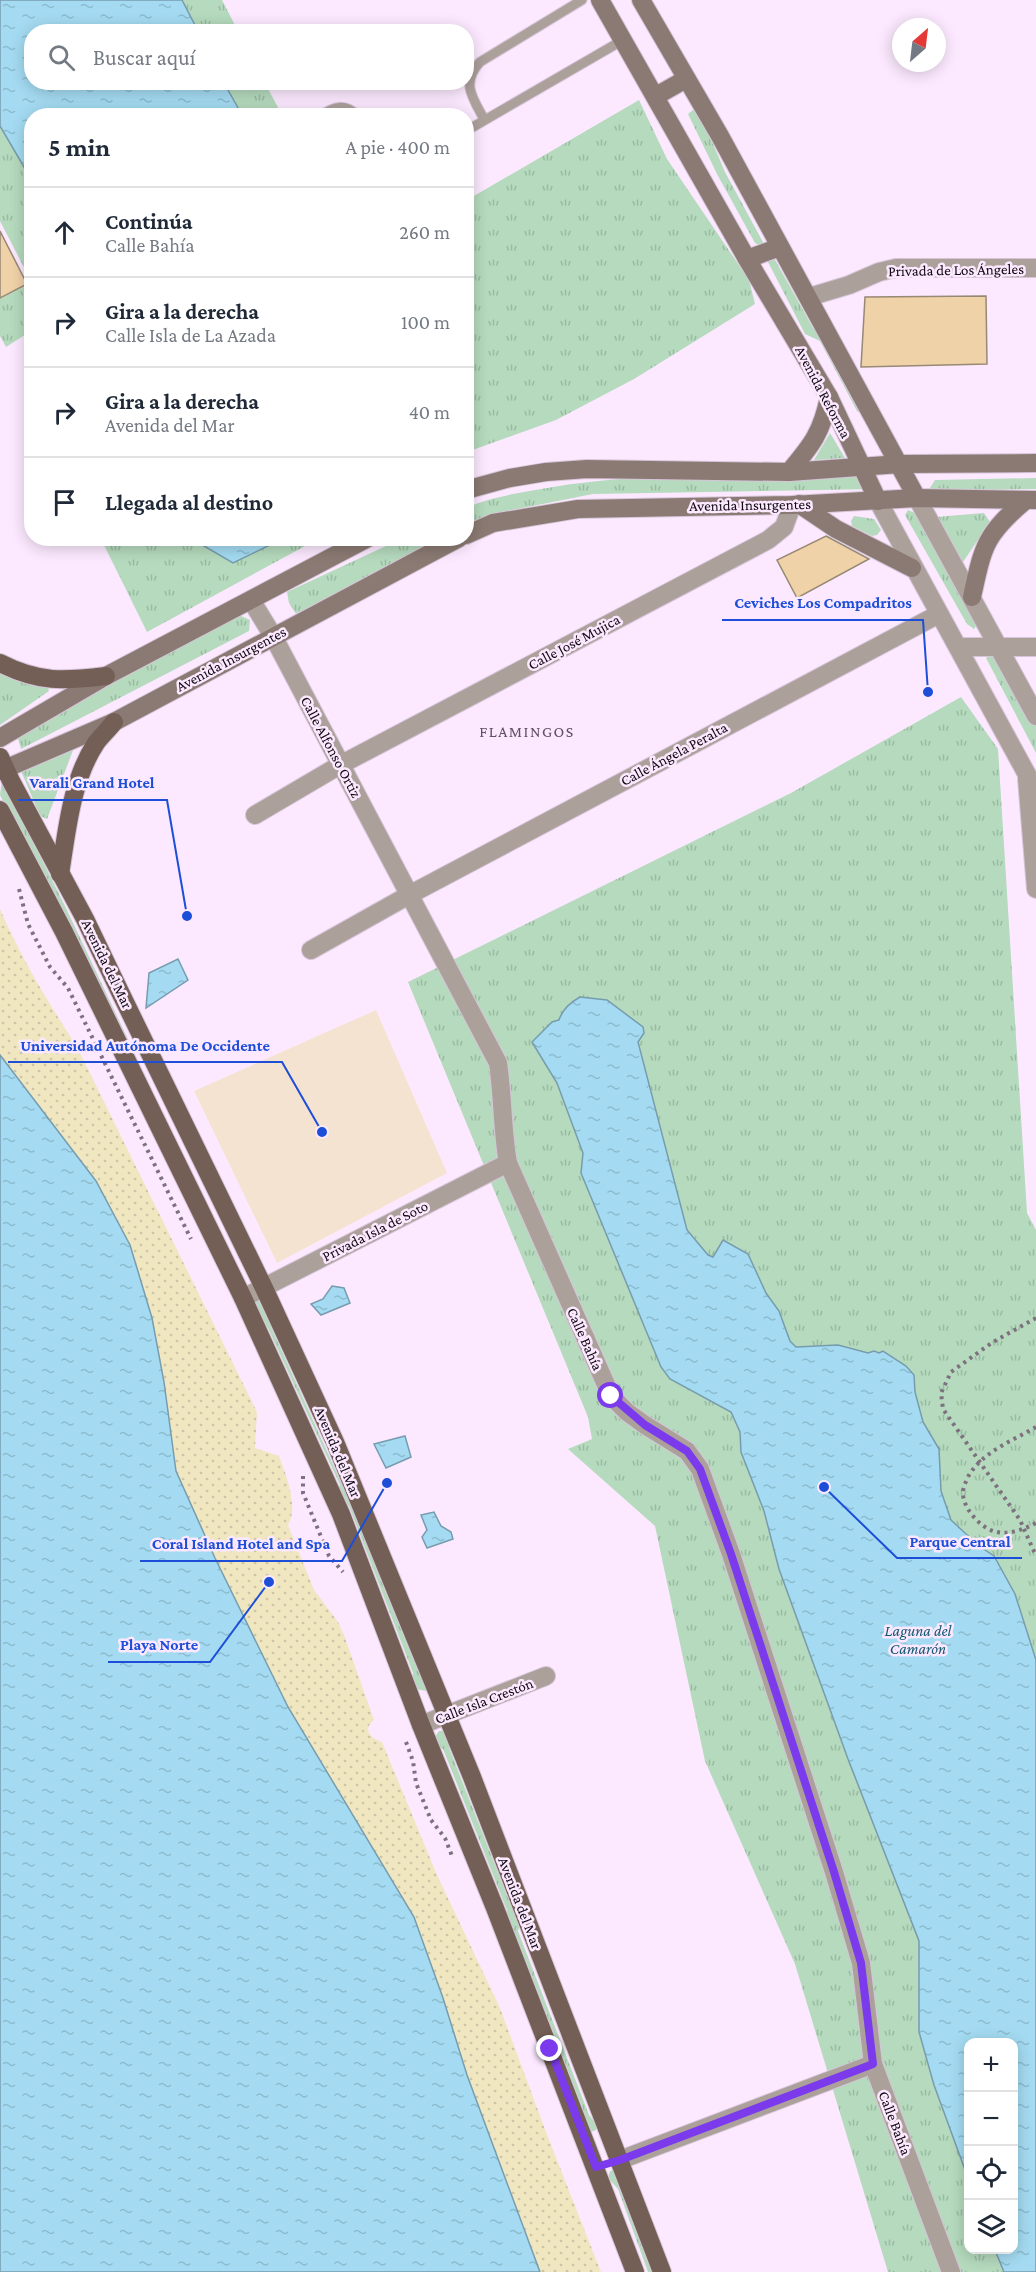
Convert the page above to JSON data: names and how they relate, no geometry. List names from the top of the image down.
{
  "streets": {
    "main road": ["Avenida Reforma", "Avenida Insurgentes", "Avenida del Mar"],
    "street": [
      "Privada de Los Ángeles",
      "Calle José Mujica",
      "Calle Alfonso Ortiz",
      "Calle Ángela Peralta",
      "Privada Isla de Soto",
      "Calle Bahía",
      "Calle Isla Crestón"
    ]
  },
  "crossings": [
    ["Avenida Reforma", "Avenida Insurgentes"],
    ["Avenida Reforma", "Calle Ángela Peralta"],
    ["Avenida Insurgentes", "Calle José Mujica"],
    ["Avenida Insurgentes", "Calle Alfonso Ortiz"],
    ["Avenida Insurgentes", "Avenida del Mar"],
    ["Calle José Mujica", "Calle Alfonso Ortiz"],
    ["Calle Alfonso Ortiz", "Calle Ángela Peralta"],
    ["Calle Alfonso Ortiz", "Calle Bahía"],
    ["Calle Ángela Peralta", "Calle Bahía"],
    ["Avenida del Mar", "Privada Isla de Soto"],
    ["Avenida del Mar", "Calle Isla Crestón"],
    ["Privada Isla de Soto", "Calle Bahía"]
  ],
  "districts": ["FLAMINGOS"],
  "water": ["Laguna del Camarón"],
  "places": [
    "Ceviches Los Compadritos",
    "Varali Grand Hotel",
    "Universidad Autónoma De Occidente",
    "Coral Island Hotel and Spa",
    "Parque Central",
    "Playa Norte"
  ],
  "north": "top right",
  "page": {
    "search": "Buscar aquí",
    "heading": ["5 min", "A pie · 400 m"],
    "list": [
      ["Continúa", "Calle Bahía", "260 m"],
      ["Gira a la derecha", "Calle Isla de La Azada", "100 m"],
      ["Gira a la derecha", "Avenida del Mar", "40 m"],
      "Llegada al destino"
    ],
    "map_buttons": ["+", "−"]
  }
}
